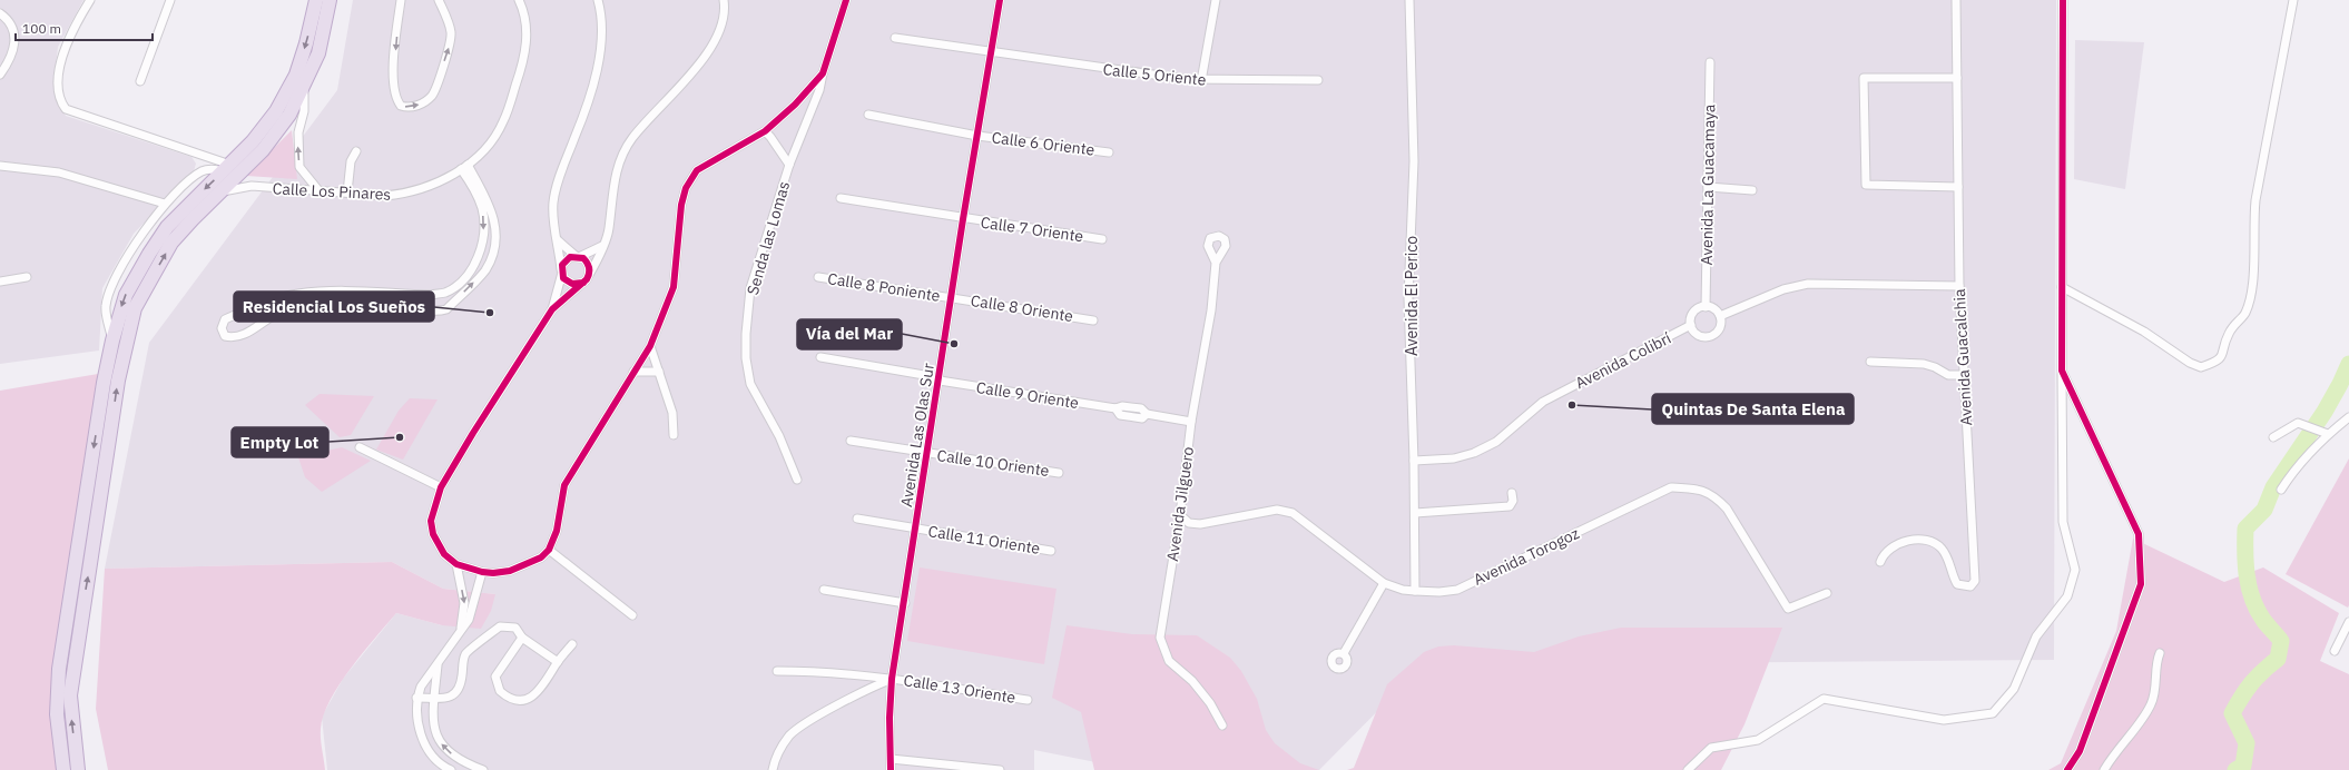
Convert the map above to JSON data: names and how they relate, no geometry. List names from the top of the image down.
{
  "streets": {
    "street": [
      "Calle 5 Oriente",
      "Calle 6 Oriente",
      "Avenida La Guacamaya",
      "Calle Los Pinares",
      "Calle 7 Oriente",
      "Senda las Lomas",
      "Calle 8 Poniente",
      "Avenida El Perico",
      "Calle 8 Oriente",
      "Avenida Guacalchia",
      "Avenida Colibrí",
      "Calle 9 Oriente",
      "Avenida Las Olas Sur",
      "Calle 10 Oriente",
      "Avenida Jilguero",
      "Calle 11 Oriente",
      "Avenida Torogoz",
      "Calle 13 Oriente"
    ]
  },
  "crossings": [
    ["Calle 5 Oriente", "Avenida Las Olas Sur"],
    ["Calle 6 Oriente", "Avenida Las Olas Sur"],
    ["Avenida La Guacamaya", "Avenida Colibrí"],
    ["Calle 7 Oriente", "Avenida Las Olas Sur"],
    ["Calle 8 Poniente", "Calle 8 Oriente"],
    ["Calle 8 Poniente", "Avenida Las Olas Sur"],
    ["Avenida El Perico", "Avenida Colibrí"],
    ["Avenida El Perico", "Avenida Torogoz"],
    ["Calle 8 Oriente", "Avenida Las Olas Sur"],
    ["Calle 9 Oriente", "Avenida Las Olas Sur"],
    ["Calle 9 Oriente", "Avenida Jilguero"],
    ["Avenida Las Olas Sur", "Calle 10 Oriente"],
    ["Avenida Las Olas Sur", "Calle 11 Oriente"],
    ["Avenida Las Olas Sur", "Calle 13 Oriente"],
    ["Avenida Jilguero", "Avenida Torogoz"]
  ],
  "places": [
    "Residencial Los Sueños",
    "Vía del Mar",
    "Quintas De Santa Elena",
    "Empty Lot"
  ],
  "scale_bar": "100 m"
}
